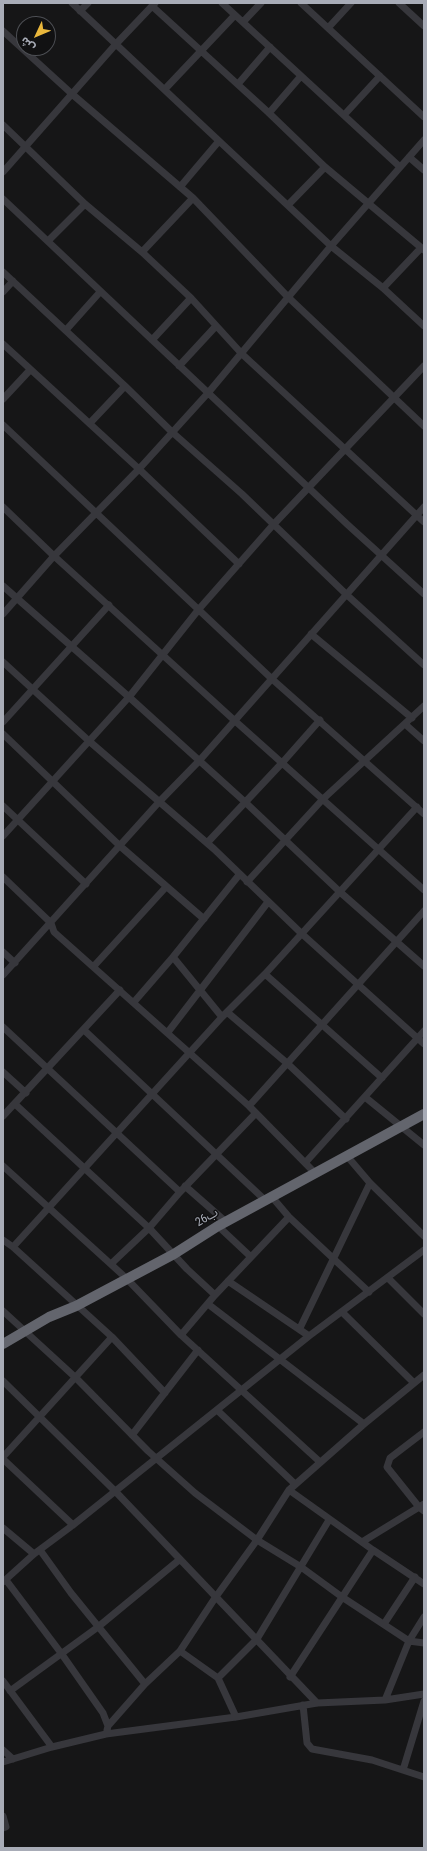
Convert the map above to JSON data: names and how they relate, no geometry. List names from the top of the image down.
{
  "streets": {
    "highway": ["26ب"]
  },
  "north": "bottom left"
}
